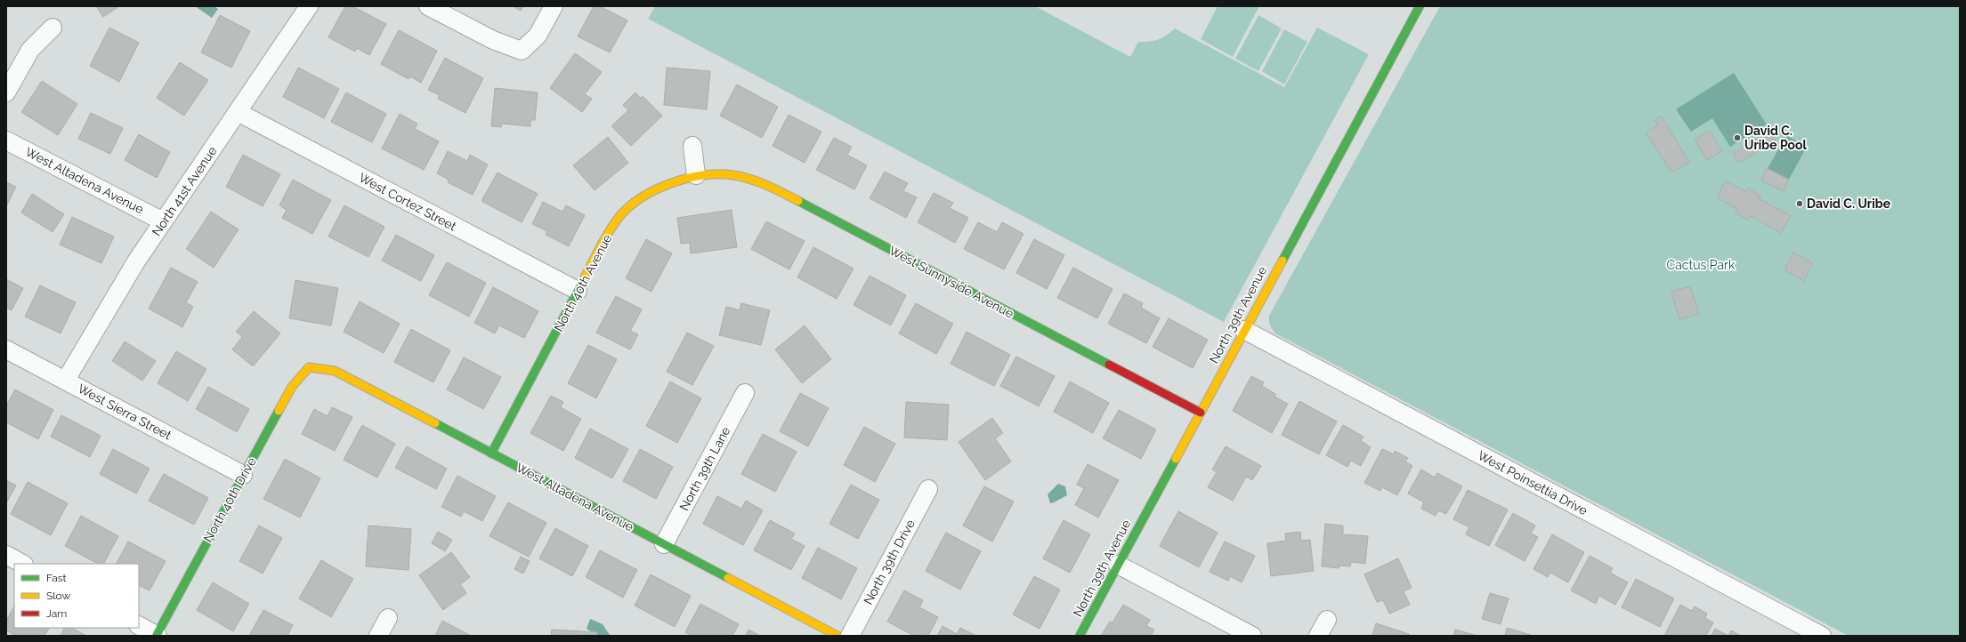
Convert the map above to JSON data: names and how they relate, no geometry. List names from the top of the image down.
{
  "streets": {
    "street": [
      "West Altadena Avenue",
      "North 41st Avenue",
      "West Cortez Street",
      "West Sunnyside Avenue",
      "North 40th Avenue",
      "North 39th Avenue",
      "West Sierra Street",
      "North 39th Lane",
      "West Poinsettia Drive",
      "North 40th Drive",
      "North 39th Drive"
    ]
  },
  "crossings": [
    ["West Altadena Avenue", "North 41st Avenue"],
    ["West Altadena Avenue", "North 40th Avenue"],
    ["West Altadena Avenue", "North 39th Lane"],
    ["West Altadena Avenue", "North 40th Drive"],
    ["North 41st Avenue", "West Cortez Street"],
    ["North 41st Avenue", "West Sierra Street"],
    ["West Cortez Street", "North 40th Avenue"],
    ["West Sunnyside Avenue", "North 40th Avenue"],
    ["West Sunnyside Avenue", "North 39th Avenue"],
    ["North 39th Avenue", "West Poinsettia Drive"],
    ["West Sierra Street", "North 40th Drive"]
  ],
  "parks": ["Cactus Park"],
  "places": ["David C. Uribe Pool", "David C. Uribe"],
  "legend": ["Fast", "Slow", "Jam"]
}
